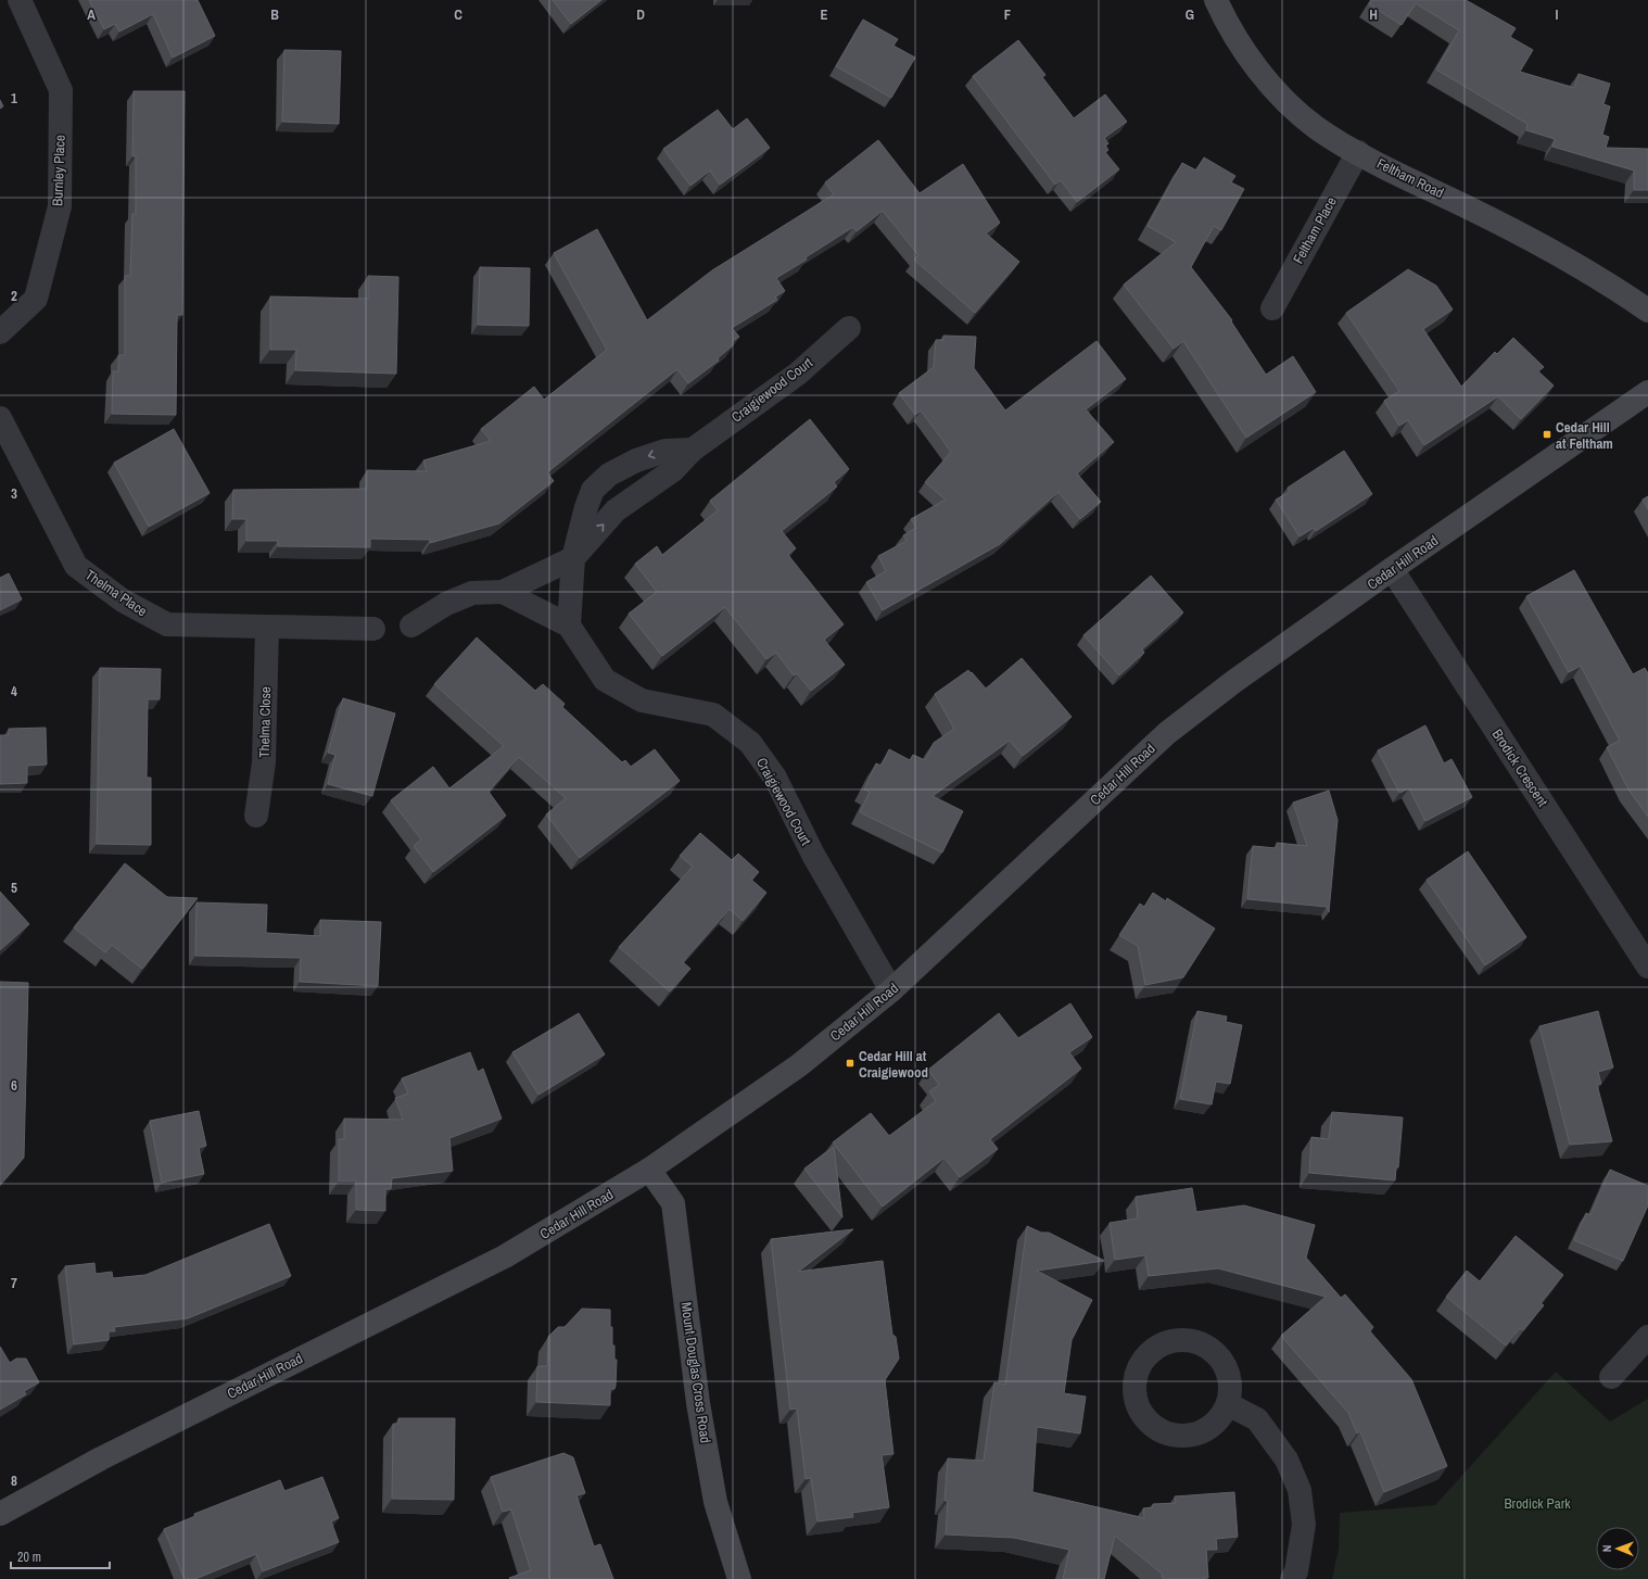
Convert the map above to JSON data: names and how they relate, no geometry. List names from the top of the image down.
{
  "streets": {
    "street": [
      "Burnley Place",
      "Feltham Road",
      "Feltham Place",
      "Craigiewood Court",
      "Cedar Hill Road",
      "Thelma Place",
      "Thelma Close",
      "Brodick Crescent",
      "Mount Douglas Cross Road"
    ]
  },
  "crossings": [
    ["Feltham Road", "Feltham Place"],
    ["Craigiewood Court", "Cedar Hill Road"],
    ["Cedar Hill Road", "Brodick Crescent"],
    ["Cedar Hill Road", "Mount Douglas Cross Road"],
    ["Thelma Place", "Thelma Close"]
  ],
  "parks": ["Brodick Park"],
  "places": {
    "transit": ["Cedar Hill at Feltham", "Cedar Hill at Craigiewood"]
  },
  "scale_bar": "20 m",
  "north": "left",
  "grid": {
    "columns": [
      "A",
      "B",
      "C",
      "D",
      "E",
      "F",
      "G",
      "H",
      "I"
    ],
    "rows": [
      "1",
      "2",
      "3",
      "4",
      "5",
      "6",
      "7",
      "8"
    ]
  }
}
